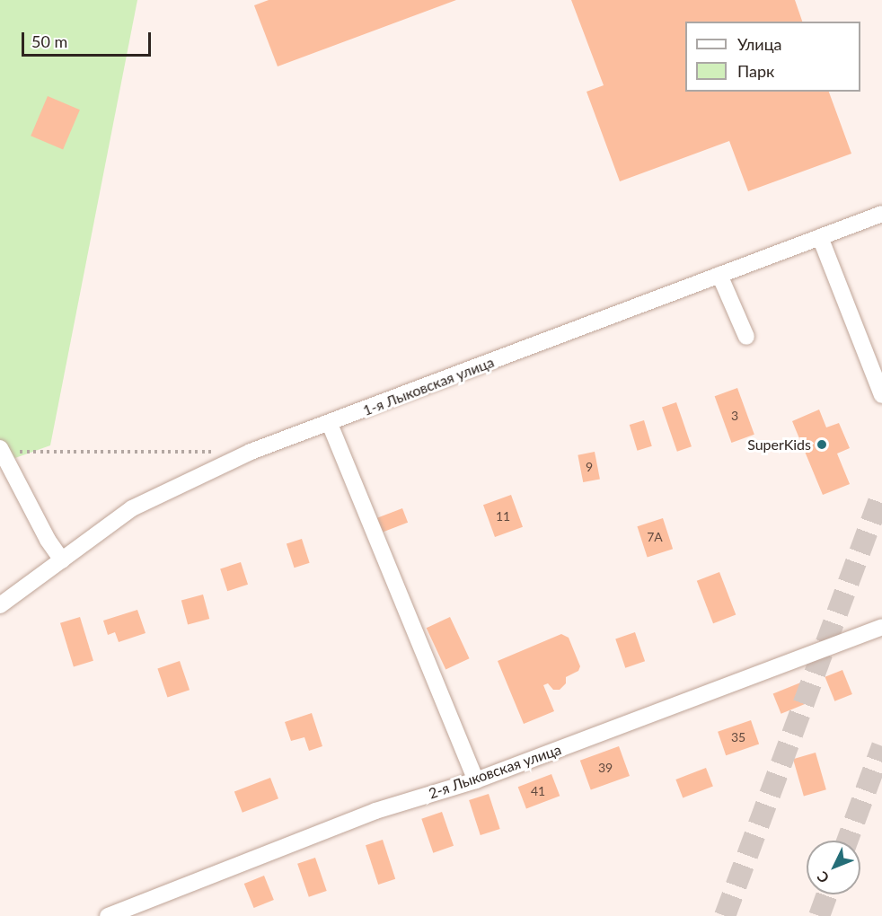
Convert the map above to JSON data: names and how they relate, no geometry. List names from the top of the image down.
{
  "streets": {
    "street": ["1-я Лыковская улица", "2-я Лыковская улица"]
  },
  "places": ["SuperKids"],
  "house_numbers": [
    "3",
    "9",
    "11",
    "7А",
    "35",
    "39",
    "41"
  ],
  "legend": ["Улица", "Парк"],
  "scale_bar": "50 m",
  "north": "bottom left"
}
